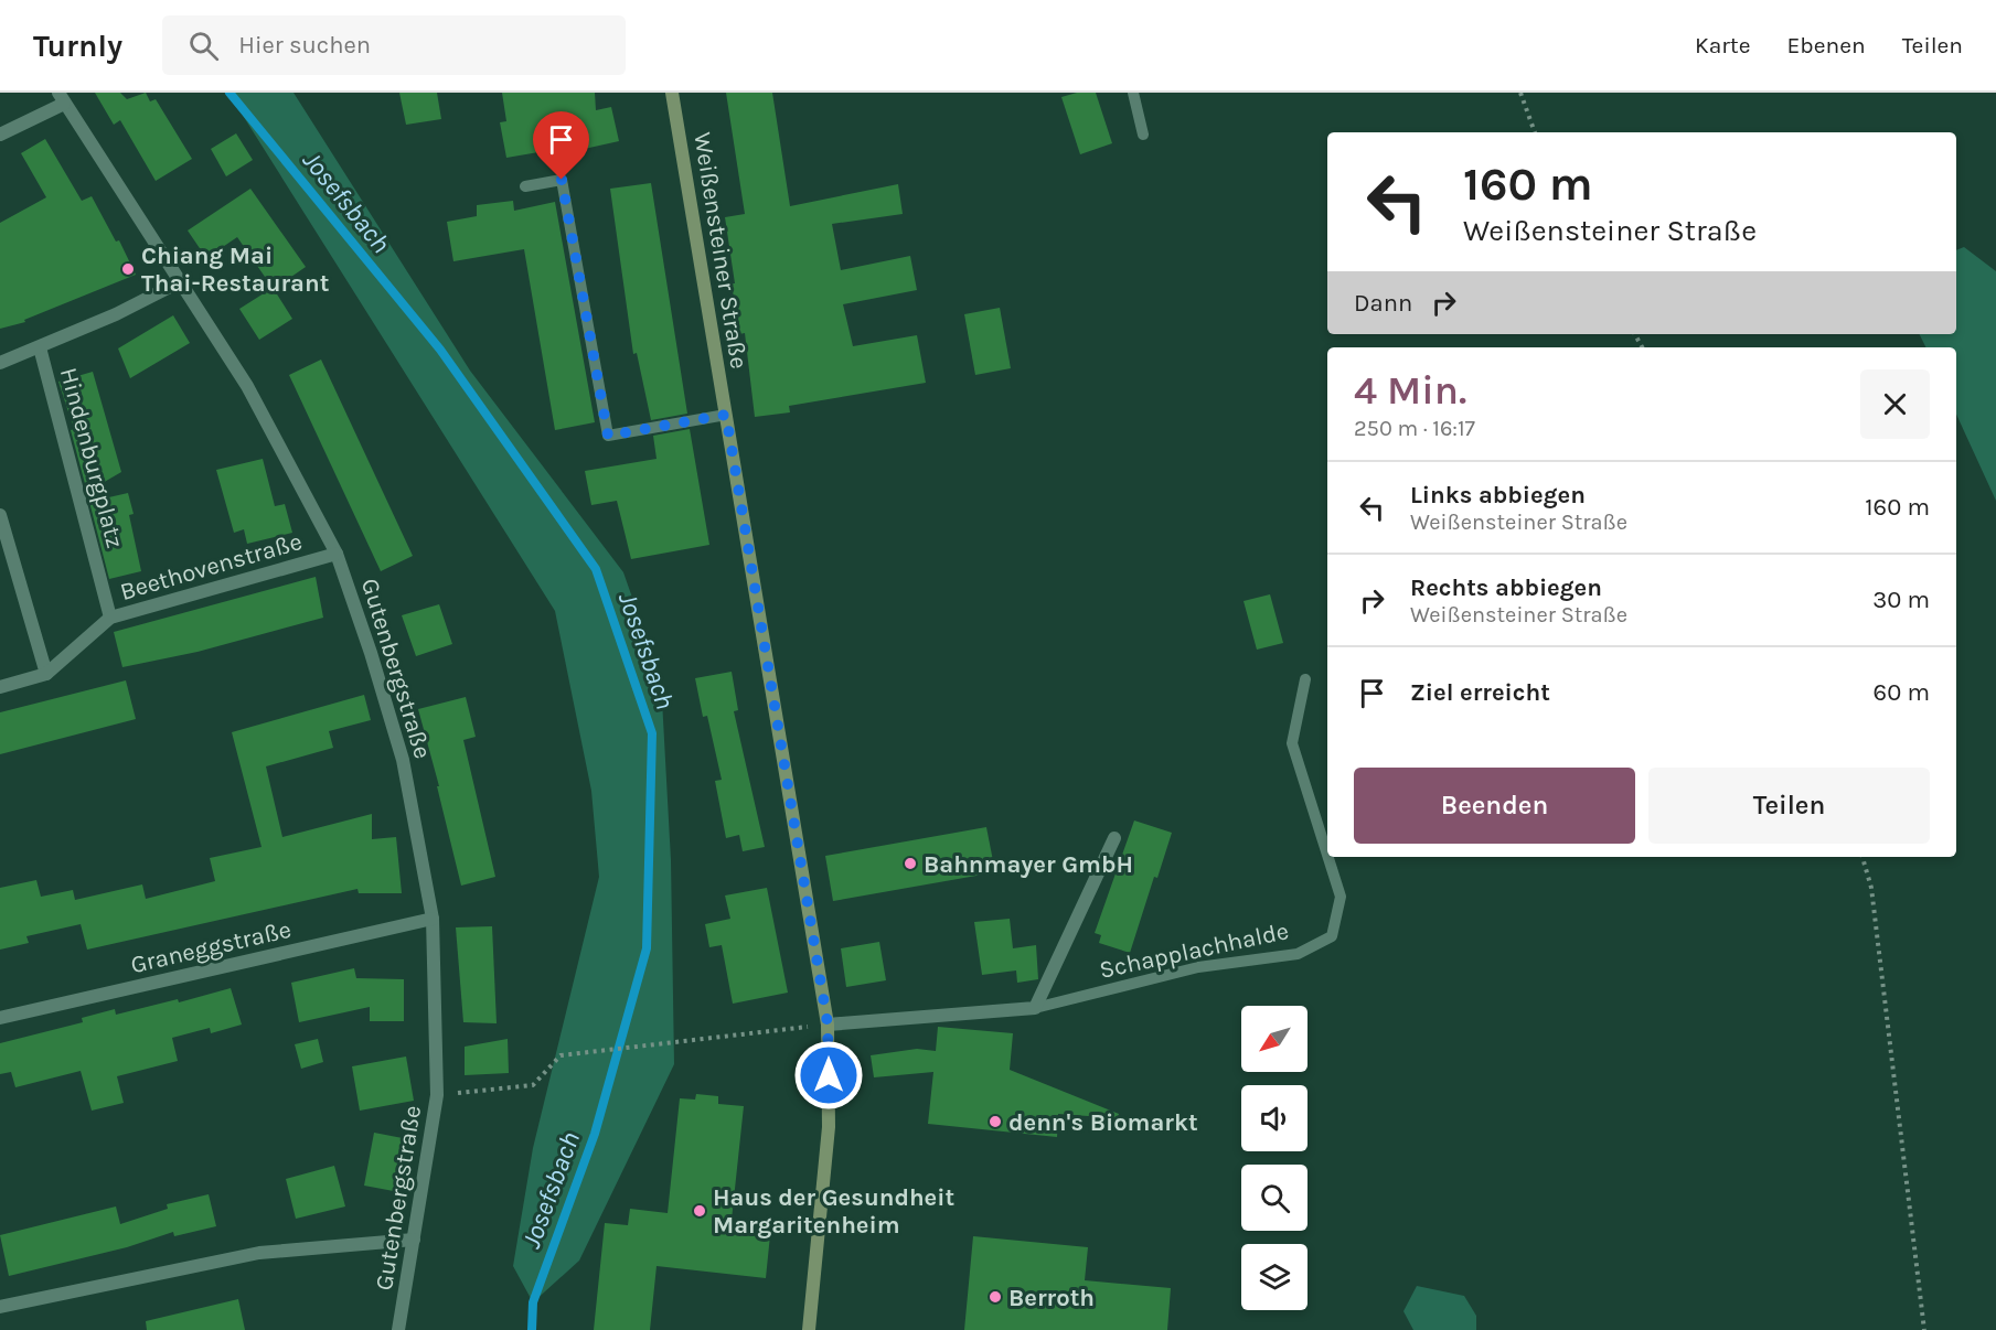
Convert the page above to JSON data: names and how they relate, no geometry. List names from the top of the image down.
{
  "streets": {
    "main road": ["Weißensteiner Straße"],
    "street": [
      "Hindenburgplatz",
      "Beethovenstraße",
      "Gutenbergstraße",
      "Graneggstraße",
      "Schapplachhalde"
    ]
  },
  "crossings": [
    ["Weißensteiner Straße", "Schapplachhalde"],
    ["Hindenburgplatz", "Beethovenstraße"],
    ["Beethovenstraße", "Gutenbergstraße"],
    ["Gutenbergstraße", "Graneggstraße"]
  ],
  "water": ["Josefsbach"],
  "places": [
    "Chiang Mai Thai-Restaurant",
    "Bahnmayer GmbH",
    "denn's Biomarkt",
    "Haus der Gesundheit Margaritenheim",
    "Berroth"
  ],
  "north": "bottom left",
  "page": {
    "header": "Turnly",
    "search": "Hier suchen",
    "nav": ["Karte", "Ebenen", "Teilen"],
    "turn": ["160 m", "Weißensteiner Straße"],
    "then": "Dann",
    "heading": ["4 Min.", "250 m · 16:17"],
    "list": [
      {
        "name": "Links abbiegen",
        "note": "Weißensteiner Straße",
        "value": "160 m"
      },
      {
        "name": "Rechts abbiegen",
        "note": "Weißensteiner Straße",
        "value": "30 m"
      },
      {
        "name": "Ziel erreicht",
        "value": "60 m"
      }
    ],
    "buttons": ["Beenden", "Teilen"]
  }
}
